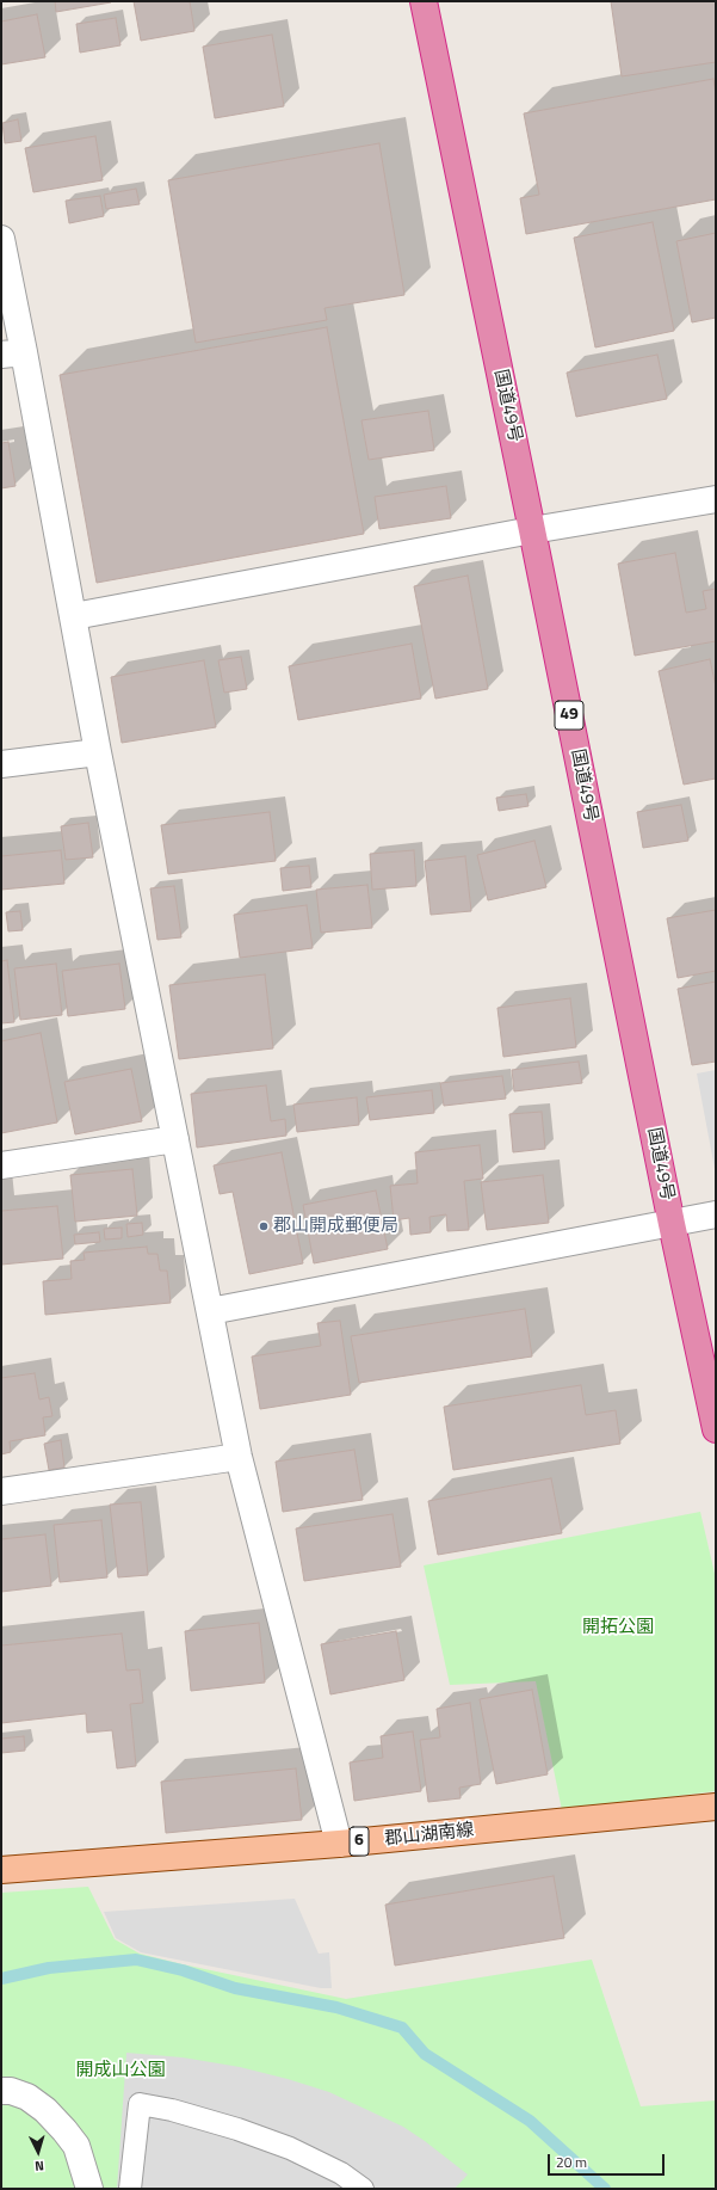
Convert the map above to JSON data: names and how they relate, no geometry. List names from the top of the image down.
{
  "streets": {
    "highway": ["国道49号", "49"],
    "main road": ["郡山湖南線", "6"]
  },
  "parks": ["開拓公園", "開成山公園"],
  "places": ["郡山開成郵便局"],
  "scale_bar": "20 m",
  "north": "bottom"
}
